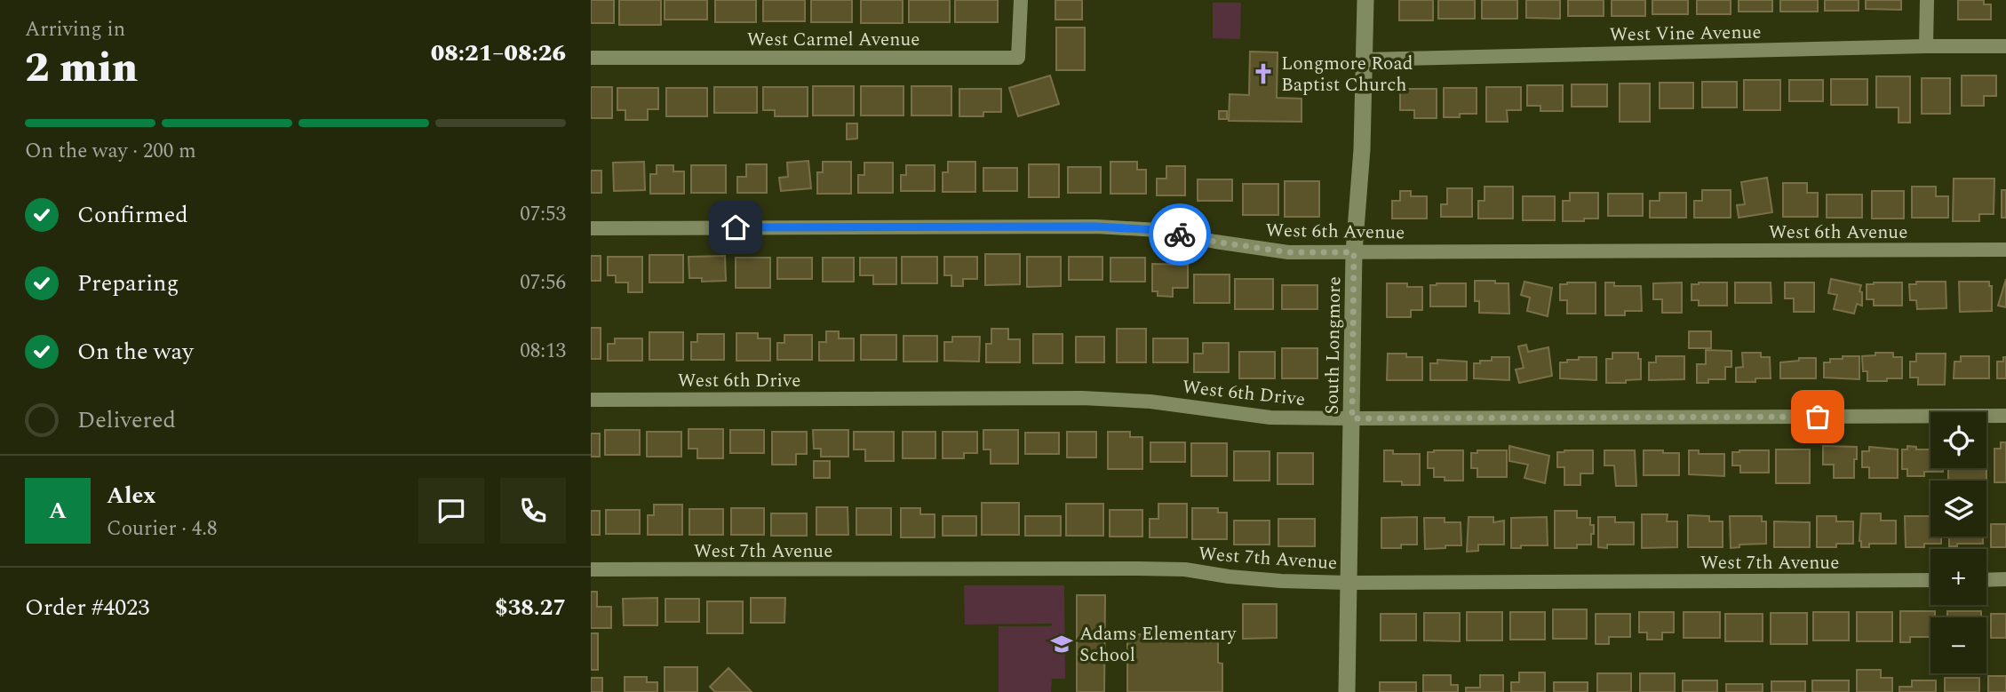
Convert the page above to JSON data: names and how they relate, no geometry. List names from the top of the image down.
{
  "streets": {
    "street": [
      "West Vine Avenue",
      "West Carmel Avenue",
      "West 6th Avenue",
      "South Longmore",
      "West 6th Drive",
      "West 7th Avenue"
    ]
  },
  "crossings": [
    ["West Vine Avenue", "South Longmore"],
    ["West 6th Avenue", "South Longmore"],
    ["South Longmore", "West 6th Drive"],
    ["South Longmore", "West 7th Avenue"]
  ],
  "places": {
    "church": ["Longmore Road Baptist Church"],
    "school or university": ["Adams Elementary School"]
  },
  "page": {
    "heading": ["2 min", "Arriving in", "08:21–08:26"],
    "panel": [
      "Alex",
      "Courier · 4.8",
      "Order #4023",
      "$38.27"
    ],
    "bar": "On the way · 200 m",
    "list": [
      ["Confirmed", "07:53"],
      ["Preparing", "07:56"],
      ["On the way", "08:13"],
      "Delivered"
    ],
    "map_buttons": ["+", "−"],
    "round": "A"
  }
}
